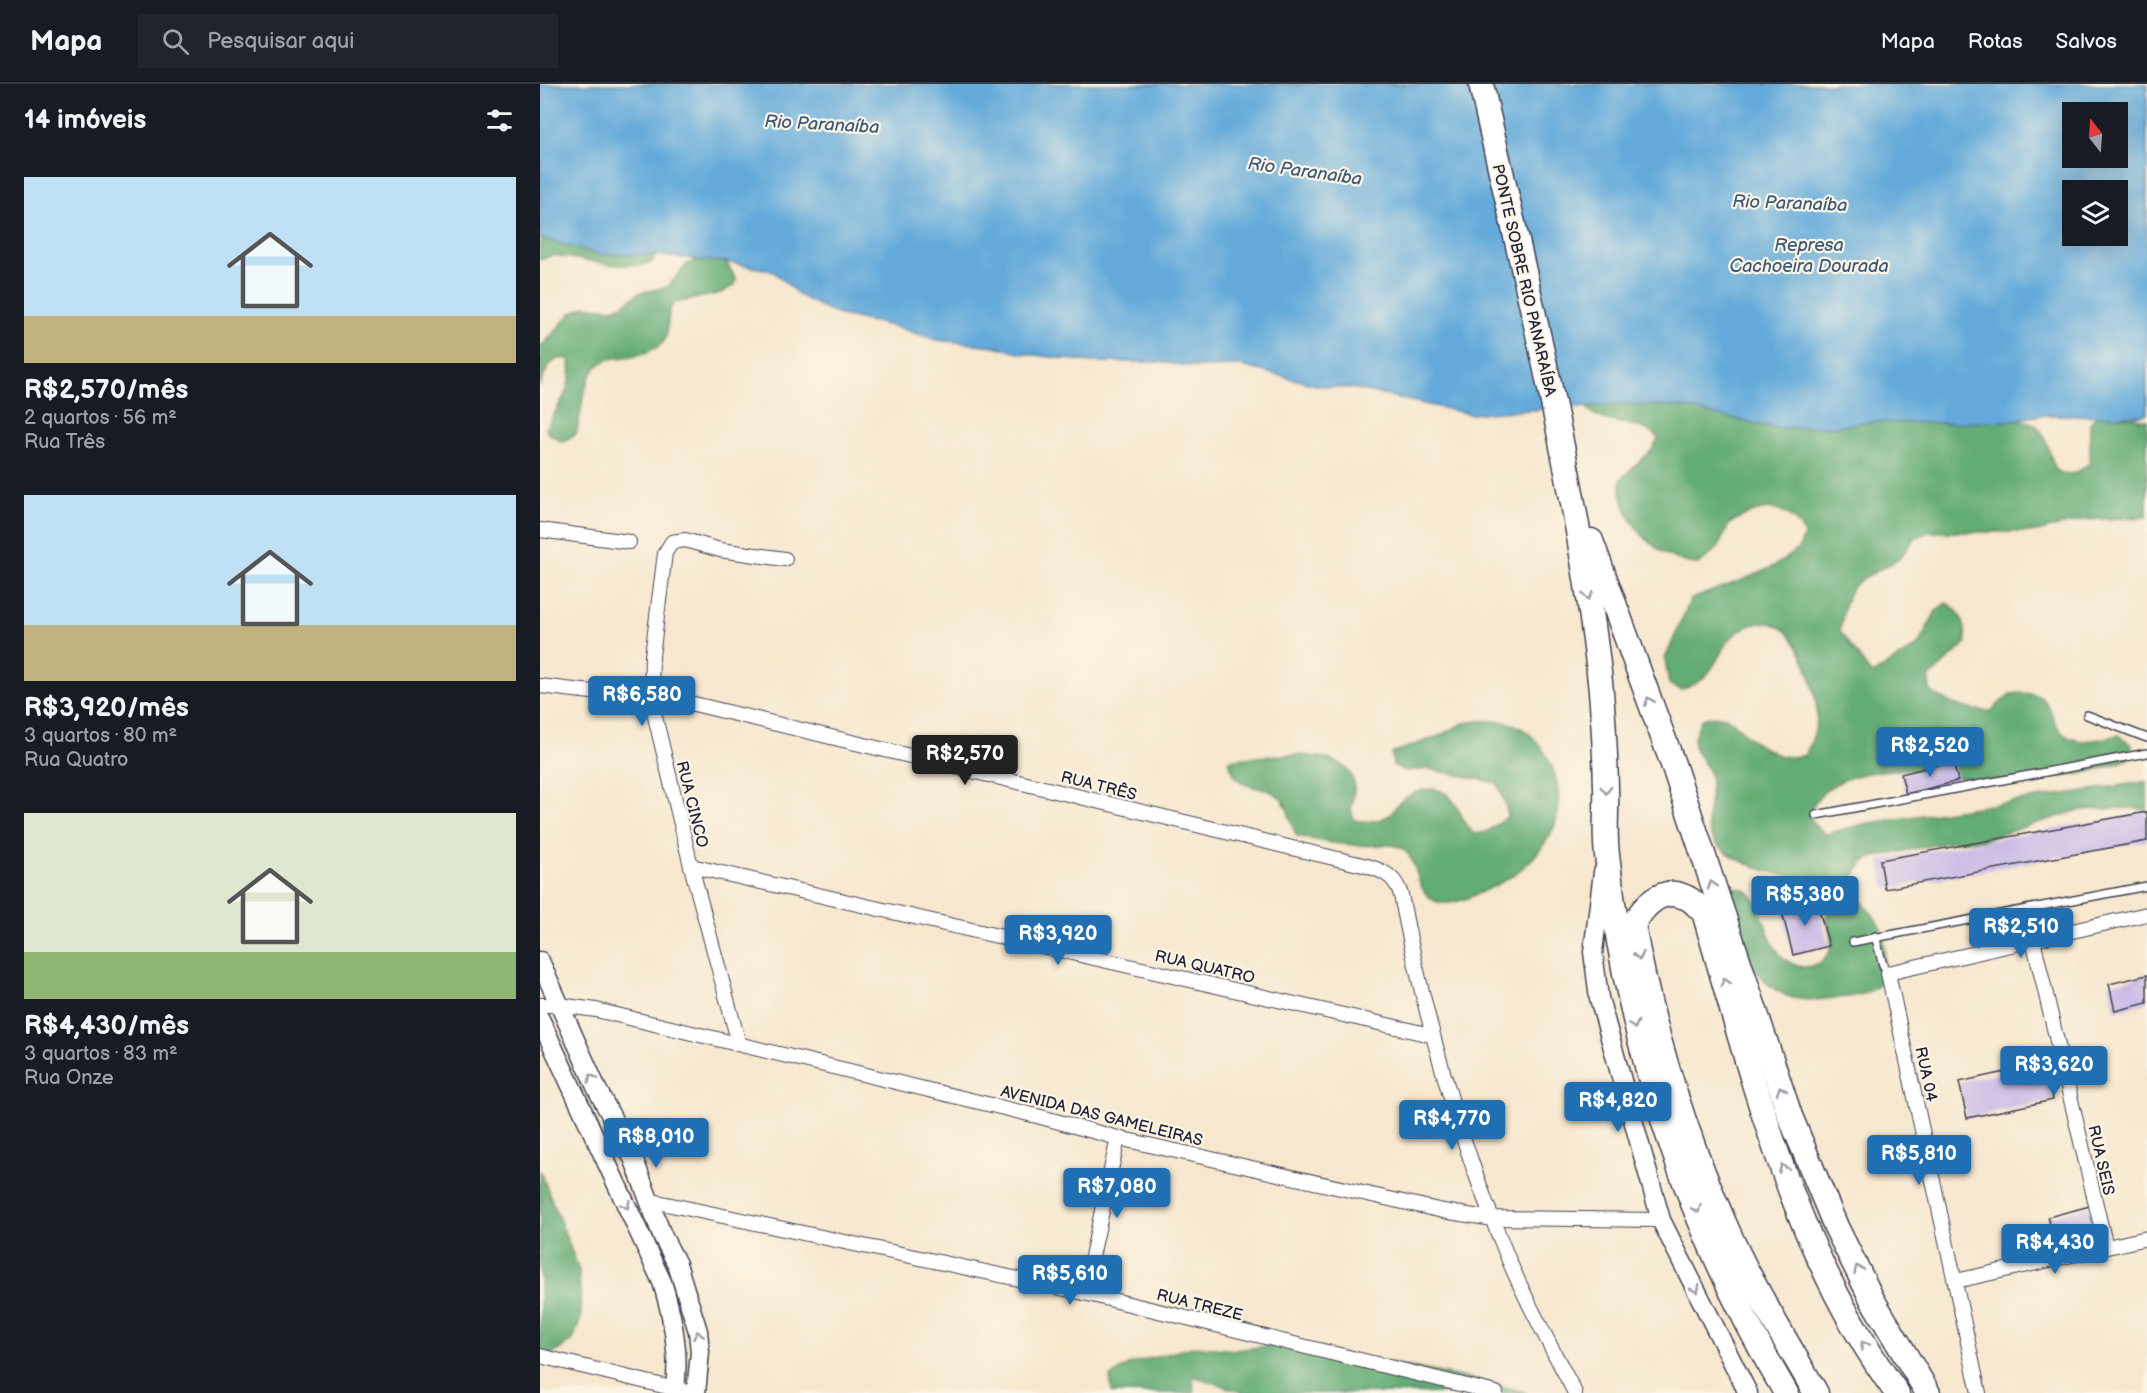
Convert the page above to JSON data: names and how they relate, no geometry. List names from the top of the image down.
{
  "streets": {
    "highway": ["PONTE SOBRE RIO PANARAÍBA"],
    "street": [
      "RUA TRÊS",
      "RUA CINCO",
      "RUA QUATRO",
      "RUA 04",
      "AVENIDA DAS GAMELEIRAS",
      "RUA SEIS",
      "RUA TREZE"
    ]
  },
  "crossings": [
    ["RUA TRÊS", "RUA CINCO"],
    ["RUA TRÊS", "RUA QUATRO"],
    ["RUA CINCO", "RUA QUATRO"],
    ["RUA CINCO", "AVENIDA DAS GAMELEIRAS"]
  ],
  "water": ["Rio Paranaíba", "Represa Cachoeira Dourada"],
  "north": "top",
  "page": {
    "header": "Mapa",
    "search": "Pesquisar aqui",
    "nav": ["Mapa", "Rotas", "Salvos"],
    "heading": "14 imóveis",
    "list": [
      {
        "name": "R$2,570/mês",
        "note": "2 quartos · 56 m² · Rua Três"
      },
      {
        "name": "R$3,920/mês",
        "note": "3 quartos · 80 m² · Rua Quatro"
      },
      {
        "name": "R$4,430/mês",
        "note": "3 quartos · 83 m² · Rua Onze"
      }
    ],
    "price": [
      "R$6,580",
      "R$2,520",
      "R$2,570",
      "R$5,380",
      "R$2,510",
      "R$3,920",
      "R$3,620",
      "R$4,820",
      "R$4,770",
      "R$8,010",
      "R$5,810",
      "R$7,080",
      "R$4,430",
      "R$5,610"
    ]
  }
}
